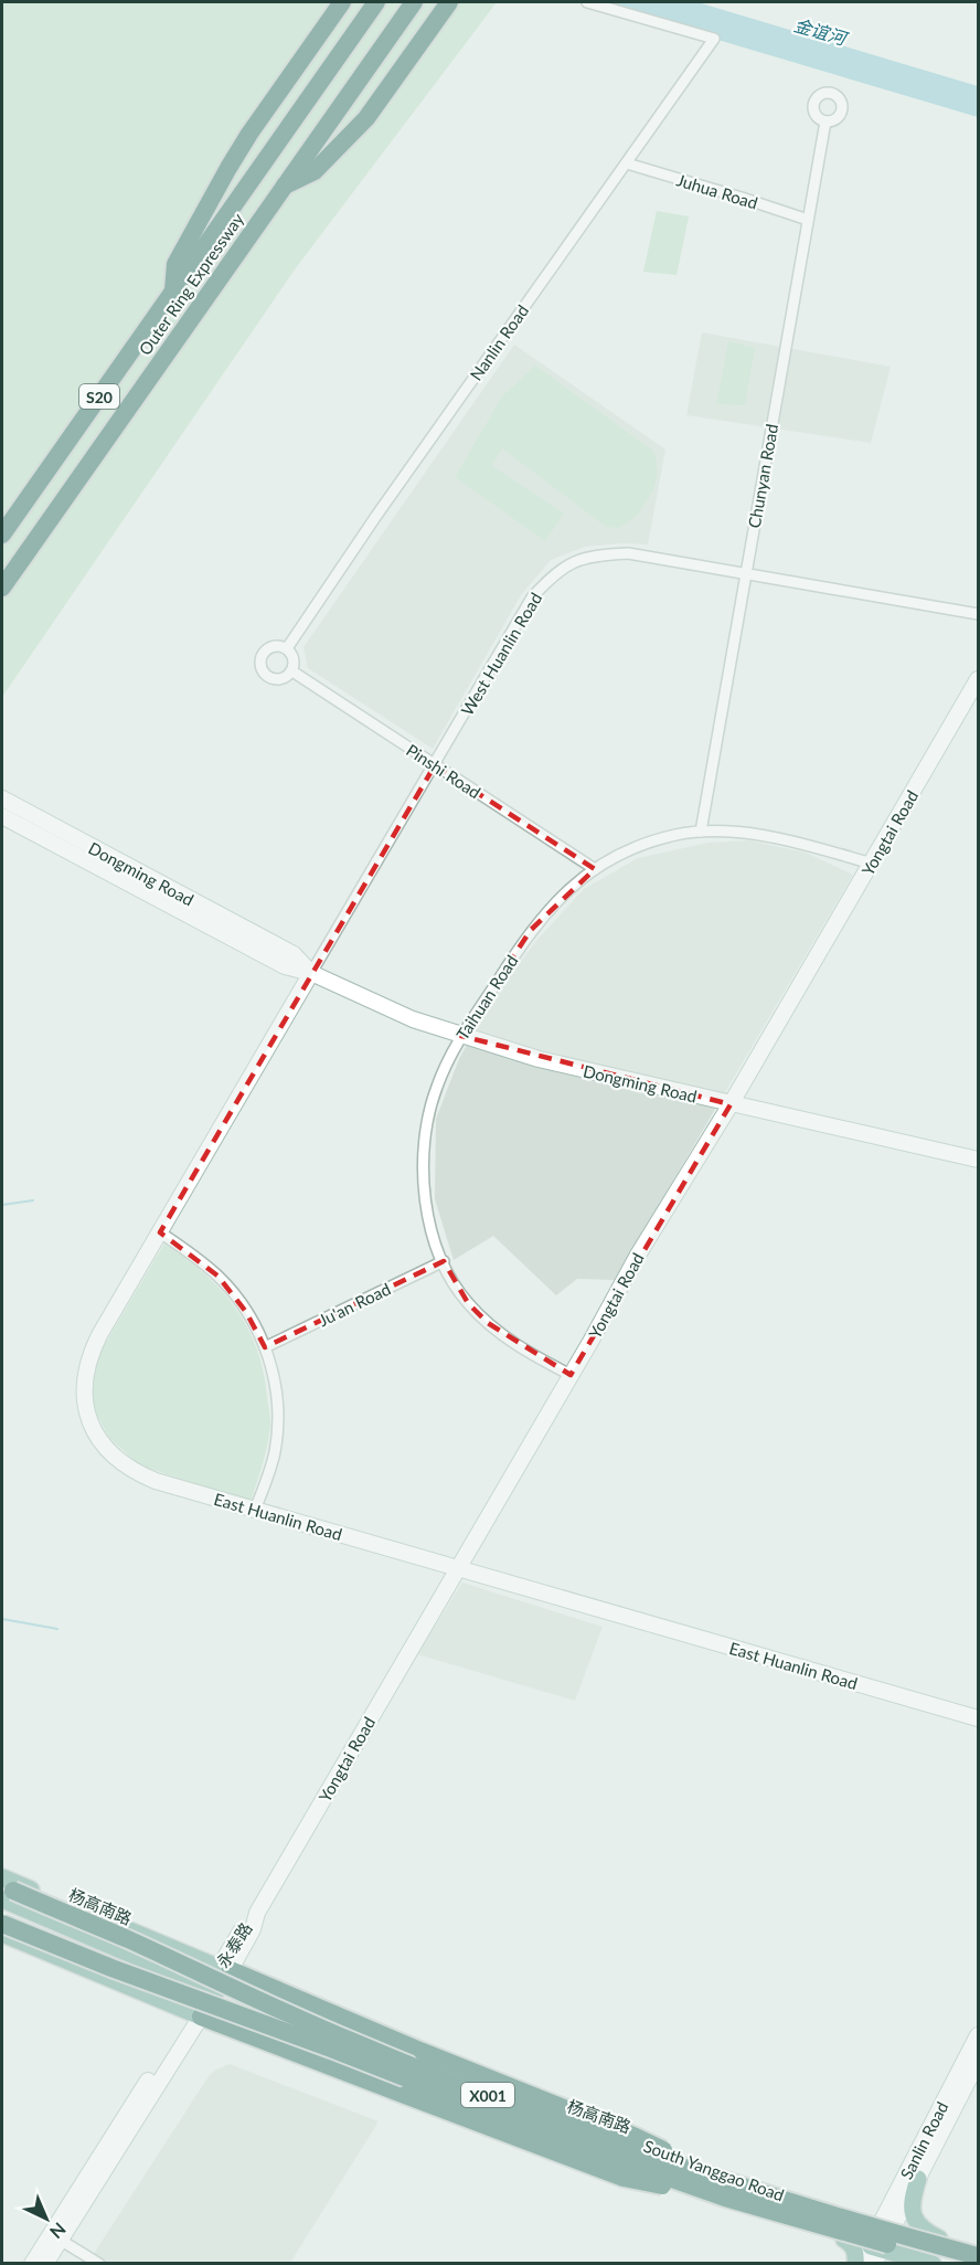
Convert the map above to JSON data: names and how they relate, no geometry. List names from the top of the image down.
{
  "streets": {
    "highway": [
      "Outer Ring Expressway",
      "S20",
      "杨高南路",
      "X001"
    ],
    "main road": ["South Yanggao Road"],
    "street": [
      "Juhua Road",
      "Nanlin Road",
      "Chunyan Road",
      "West Huanlin Road",
      "Pinshi Road",
      "Yongtai Road",
      "Dongming Road",
      "Taihuan Road",
      "Ju'an Road",
      "East Huanlin Road",
      "永泰路",
      "Sanlin Road"
    ]
  },
  "crossings": [
    ["Juhua Road", "Nanlin Road"],
    ["Juhua Road", "Chunyan Road"],
    ["Nanlin Road", "Pinshi Road"],
    ["Chunyan Road", "West Huanlin Road"],
    ["Chunyan Road", "Taihuan Road"],
    ["West Huanlin Road", "Pinshi Road"],
    ["West Huanlin Road", "Dongming Road"],
    ["West Huanlin Road", "East Huanlin Road"],
    ["Pinshi Road", "Taihuan Road"],
    ["Yongtai Road", "Dongming Road"],
    ["Yongtai Road", "Taihuan Road"],
    ["Yongtai Road", "East Huanlin Road"],
    ["Yongtai Road", "永泰路"],
    ["Dongming Road", "Taihuan Road"],
    ["Dongming Road", "East Huanlin Road"],
    ["Taihuan Road", "Ju'an Road"],
    ["杨高南路", "永泰路"],
    ["杨高南路", "South Yanggao Road"],
    ["永泰路", "South Yanggao Road"],
    ["Sanlin Road", "South Yanggao Road"]
  ],
  "water": ["金谊河"],
  "north": "bottom right"
}
